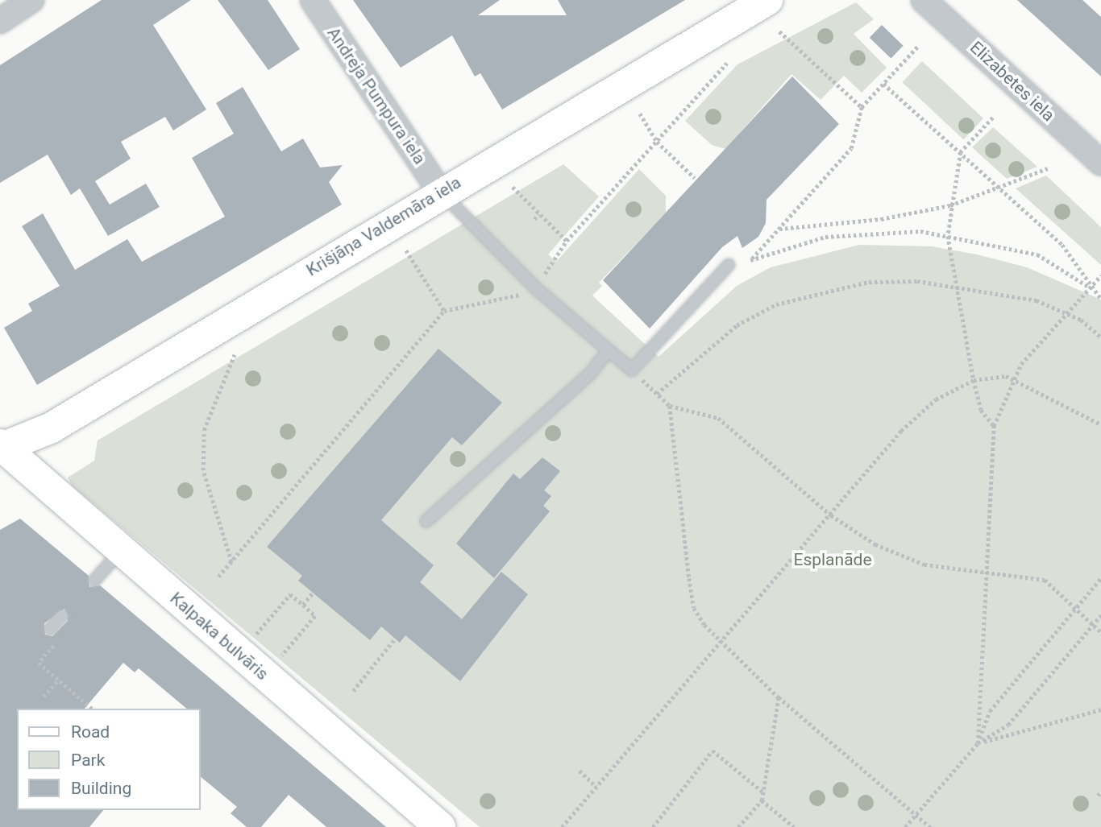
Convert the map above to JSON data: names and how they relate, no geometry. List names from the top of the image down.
{
  "streets": {
    "main road": ["Krišjāņa Valdemāra iela", "Kalpaka bulvāris"],
    "street": ["Elizabetes iela", "Andreja Pumpura iela"]
  },
  "crossings": [
    ["Andreja Pumpura iela", "Krišjāņa Valdemāra iela"],
    ["Krišjāņa Valdemāra iela", "Kalpaka bulvāris"]
  ],
  "parks": ["Esplanāde"],
  "legend": ["Road", "Park", "Building"]
}
